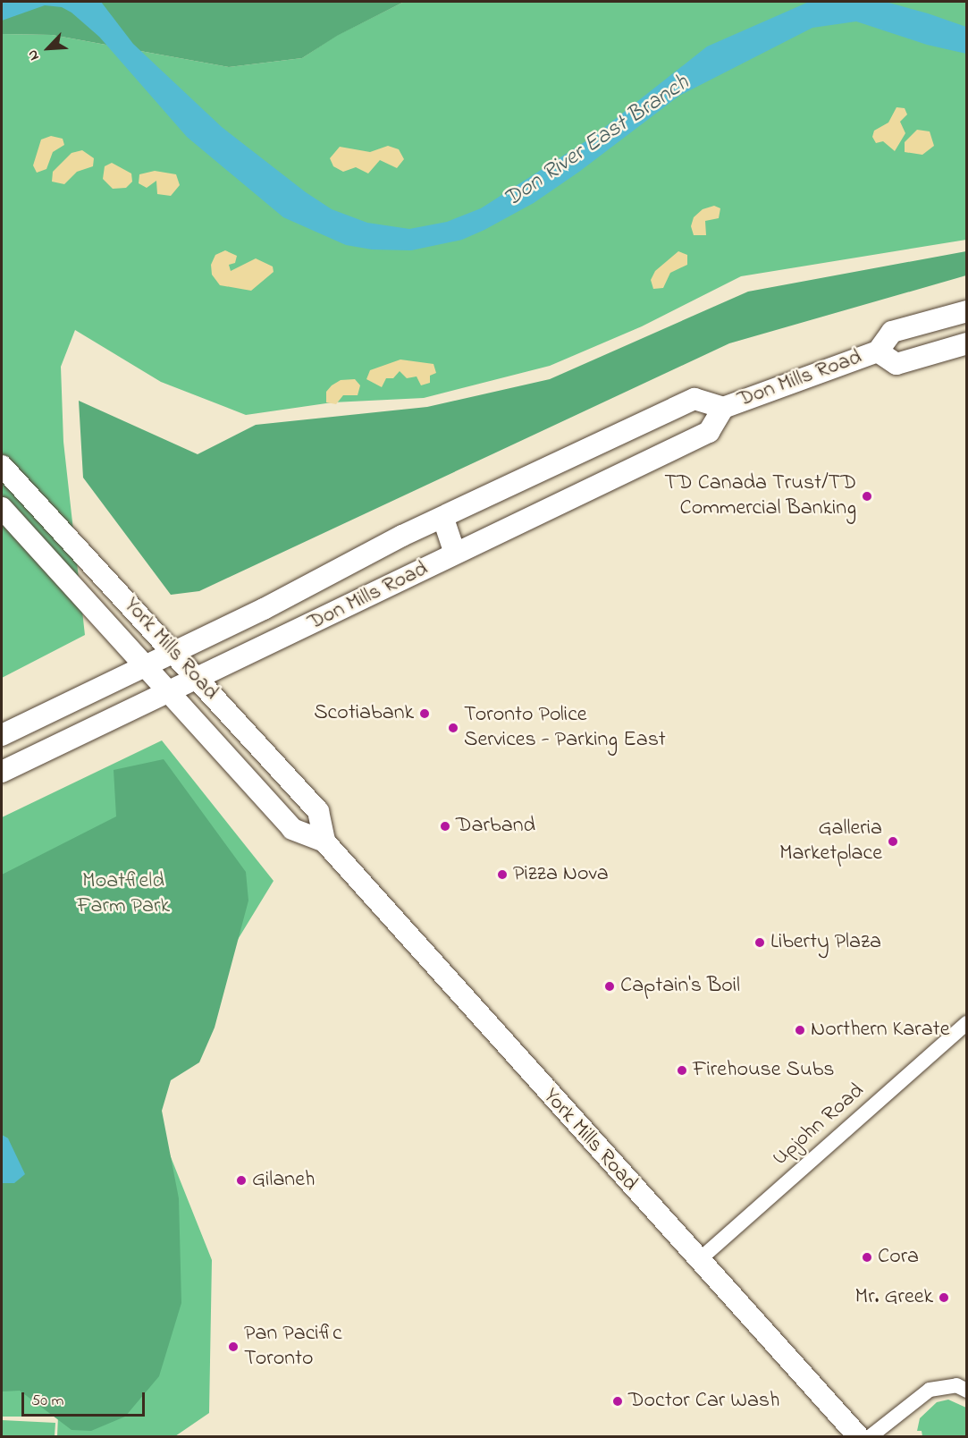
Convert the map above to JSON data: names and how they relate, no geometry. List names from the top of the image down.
{
  "streets": {
    "main road": ["Don Mills Road", "York Mills Road"],
    "street": ["Upjohn Road"]
  },
  "crossings": [
    ["Don Mills Road", "York Mills Road"],
    ["York Mills Road", "Upjohn Road"]
  ],
  "water": ["Don River East Branch"],
  "parks": ["Moatfield Farm Park"],
  "places": [
    "TD Canada Trust/TD Commercial Banking",
    "Scotiabank",
    "Toronto Police Services - Parking East",
    "Darband",
    "Galleria Marketplace",
    "Pizza Nova",
    "Liberty Plaza",
    "Captain's Boil",
    "Northern Karate",
    "Firehouse Subs",
    "Gilaneh",
    "Cora",
    "Mr. Greek",
    "Pan Pacific Toronto",
    "Doctor Car Wash"
  ],
  "scale_bar": "50 m",
  "north": "bottom left"
}
